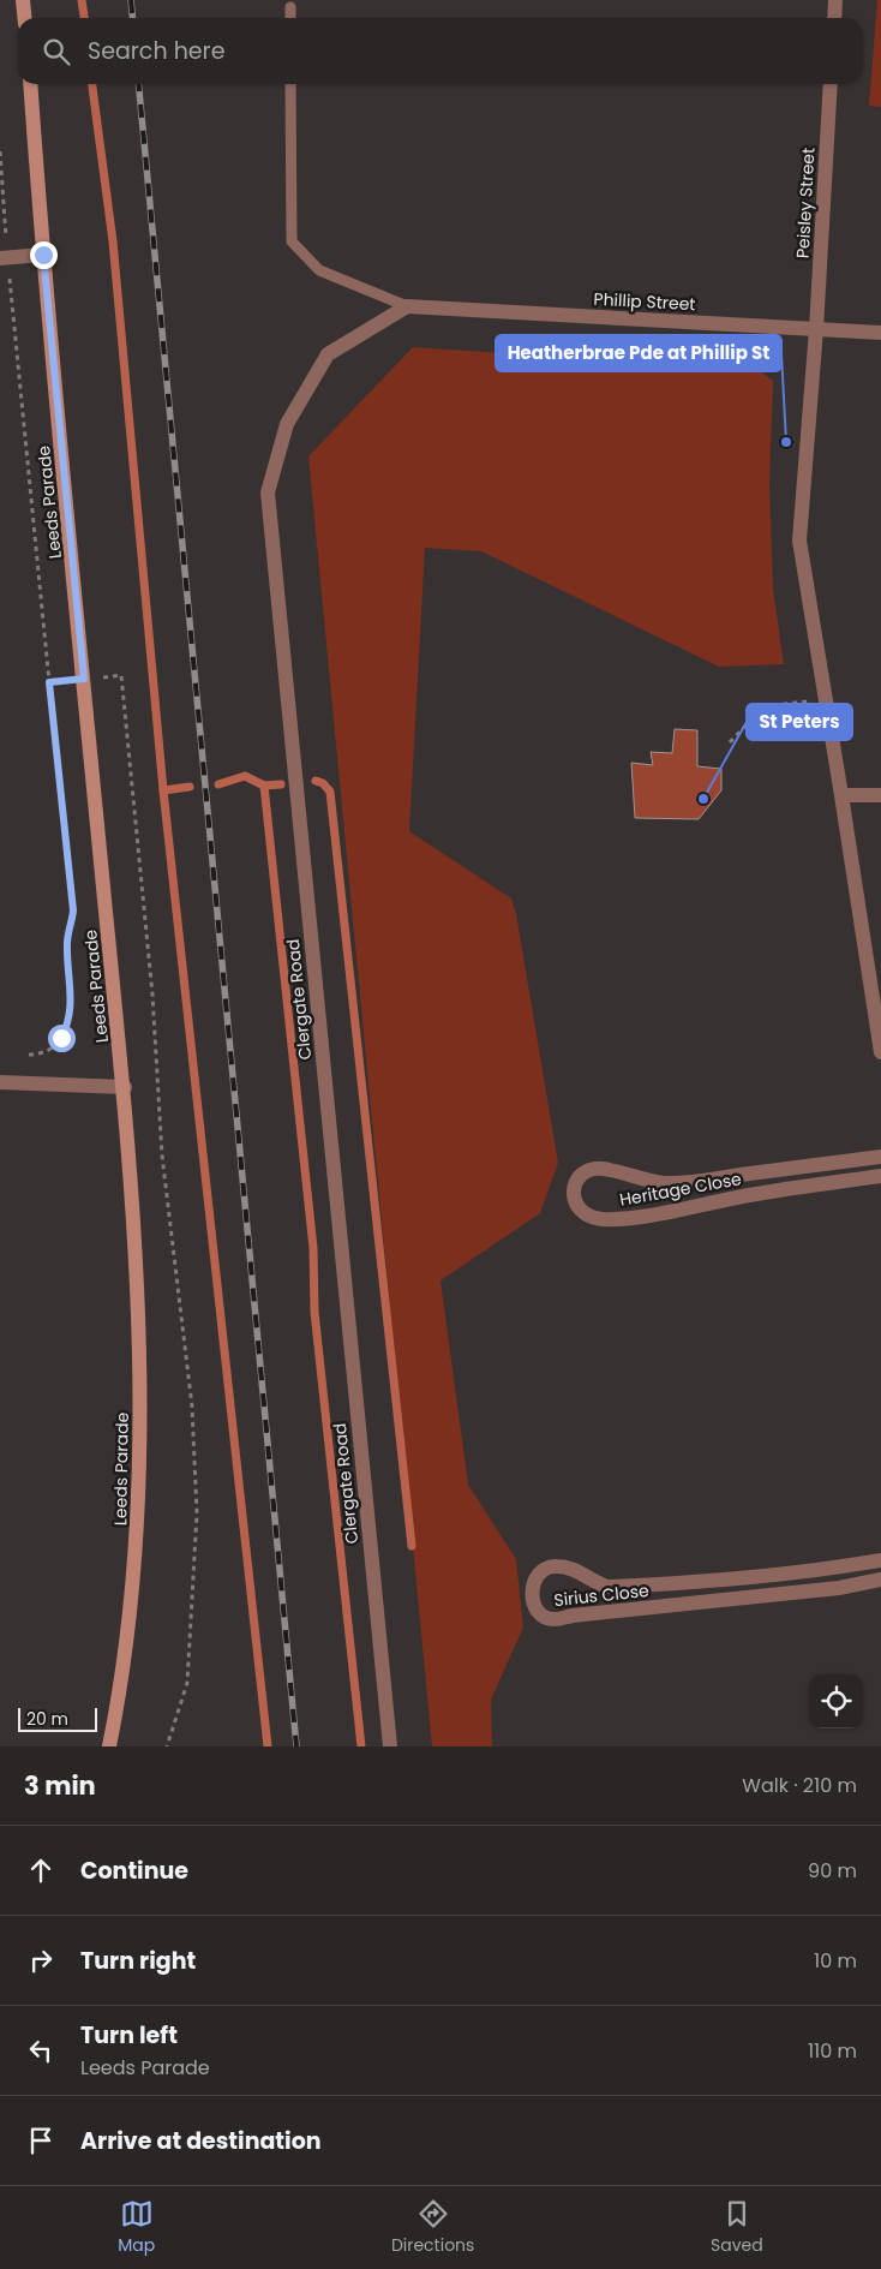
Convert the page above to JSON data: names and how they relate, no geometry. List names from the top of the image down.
{
  "streets": {
    "main road": ["Leeds Parade"],
    "street": [
      "Peisley Street",
      "Phillip Street",
      "Clergate Road",
      "Heritage Close",
      "Sirius Close"
    ]
  },
  "crossings": [
    ["Peisley Street", "Phillip Street"],
    ["Phillip Street", "Clergate Road"]
  ],
  "places": ["Heatherbrae Pde at Phillip St", "St Peters"],
  "scale_bar": "20 m",
  "page": {
    "search": "Search here",
    "scale": "20 m",
    "heading": ["3 min", "Walk · 210 m"],
    "list": [
      ["Continue", "90 m"],
      ["Turn right", "10 m"],
      ["Turn left", "Leeds Parade", "110 m"],
      "Arrive at destination"
    ],
    "nav": ["Map", "Directions", "Saved"]
  }
}
